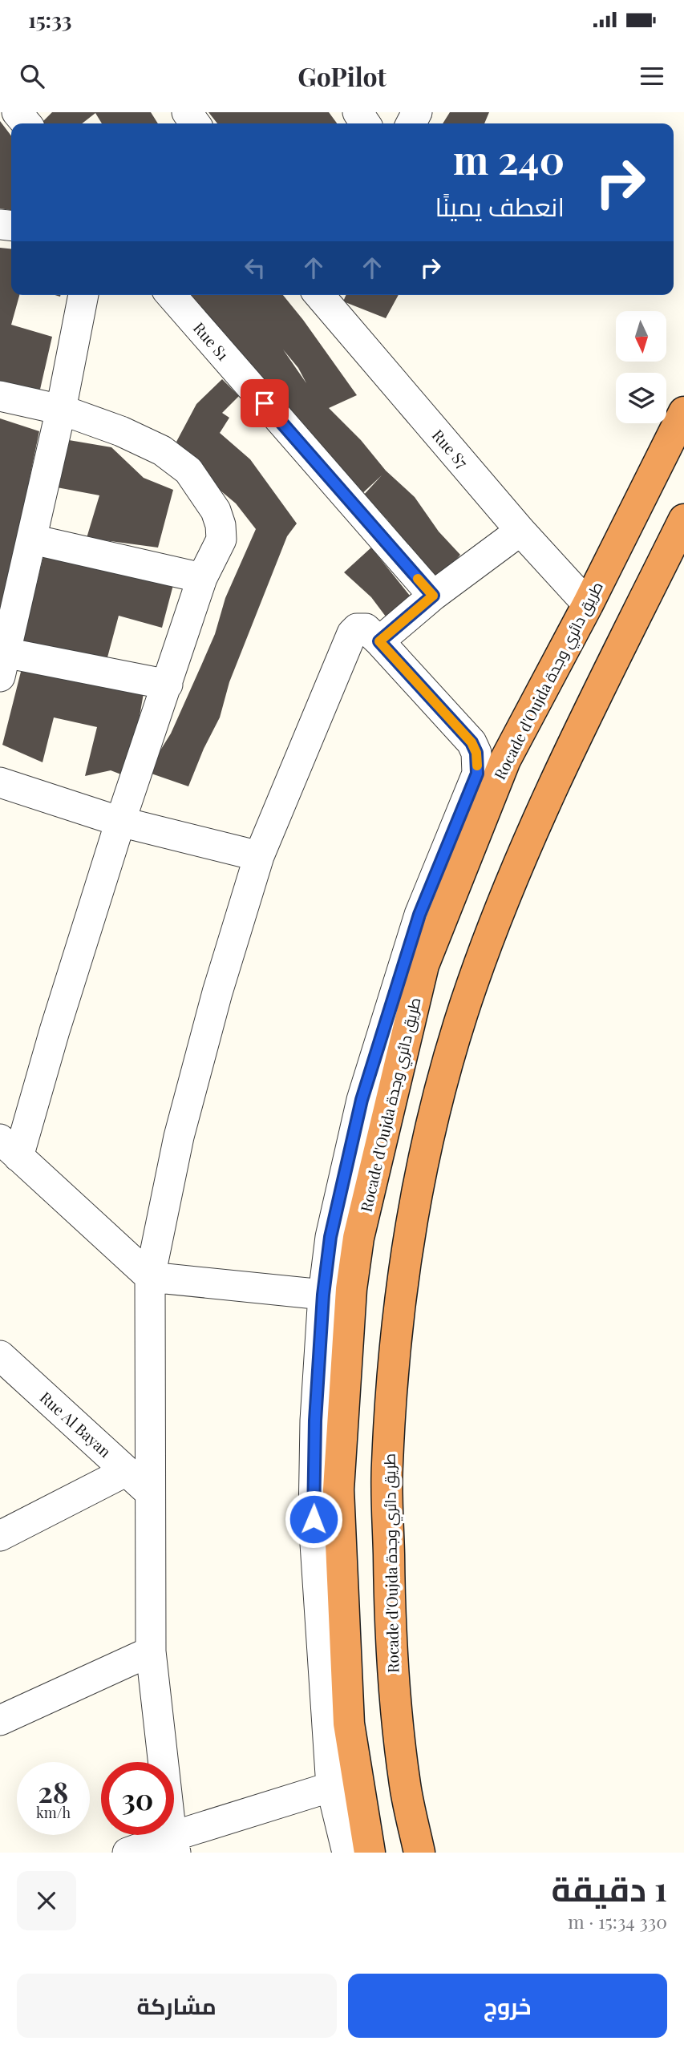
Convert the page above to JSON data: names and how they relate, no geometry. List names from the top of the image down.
{
  "streets": {
    "highway": ["Rocade d'Oujda طريق دائري وجدة"],
    "street": ["Rue S1", "Rue S7", "Rue Al Bayan"]
  },
  "crossings": [
    ["Rue S7", "Rocade d'Oujda طريق دائري وجدة"]
  ],
  "north": "bottom",
  "page": {
    "status": "15:33",
    "header": "GoPilot",
    "turn": ["240 m", "انعطف يمينًا"],
    "speed": "28 km/h",
    "limit": "30",
    "heading": ["1 دقيقة", "330 m · 15:34"],
    "buttons": ["خروج", "مشاركة"]
  }
}
